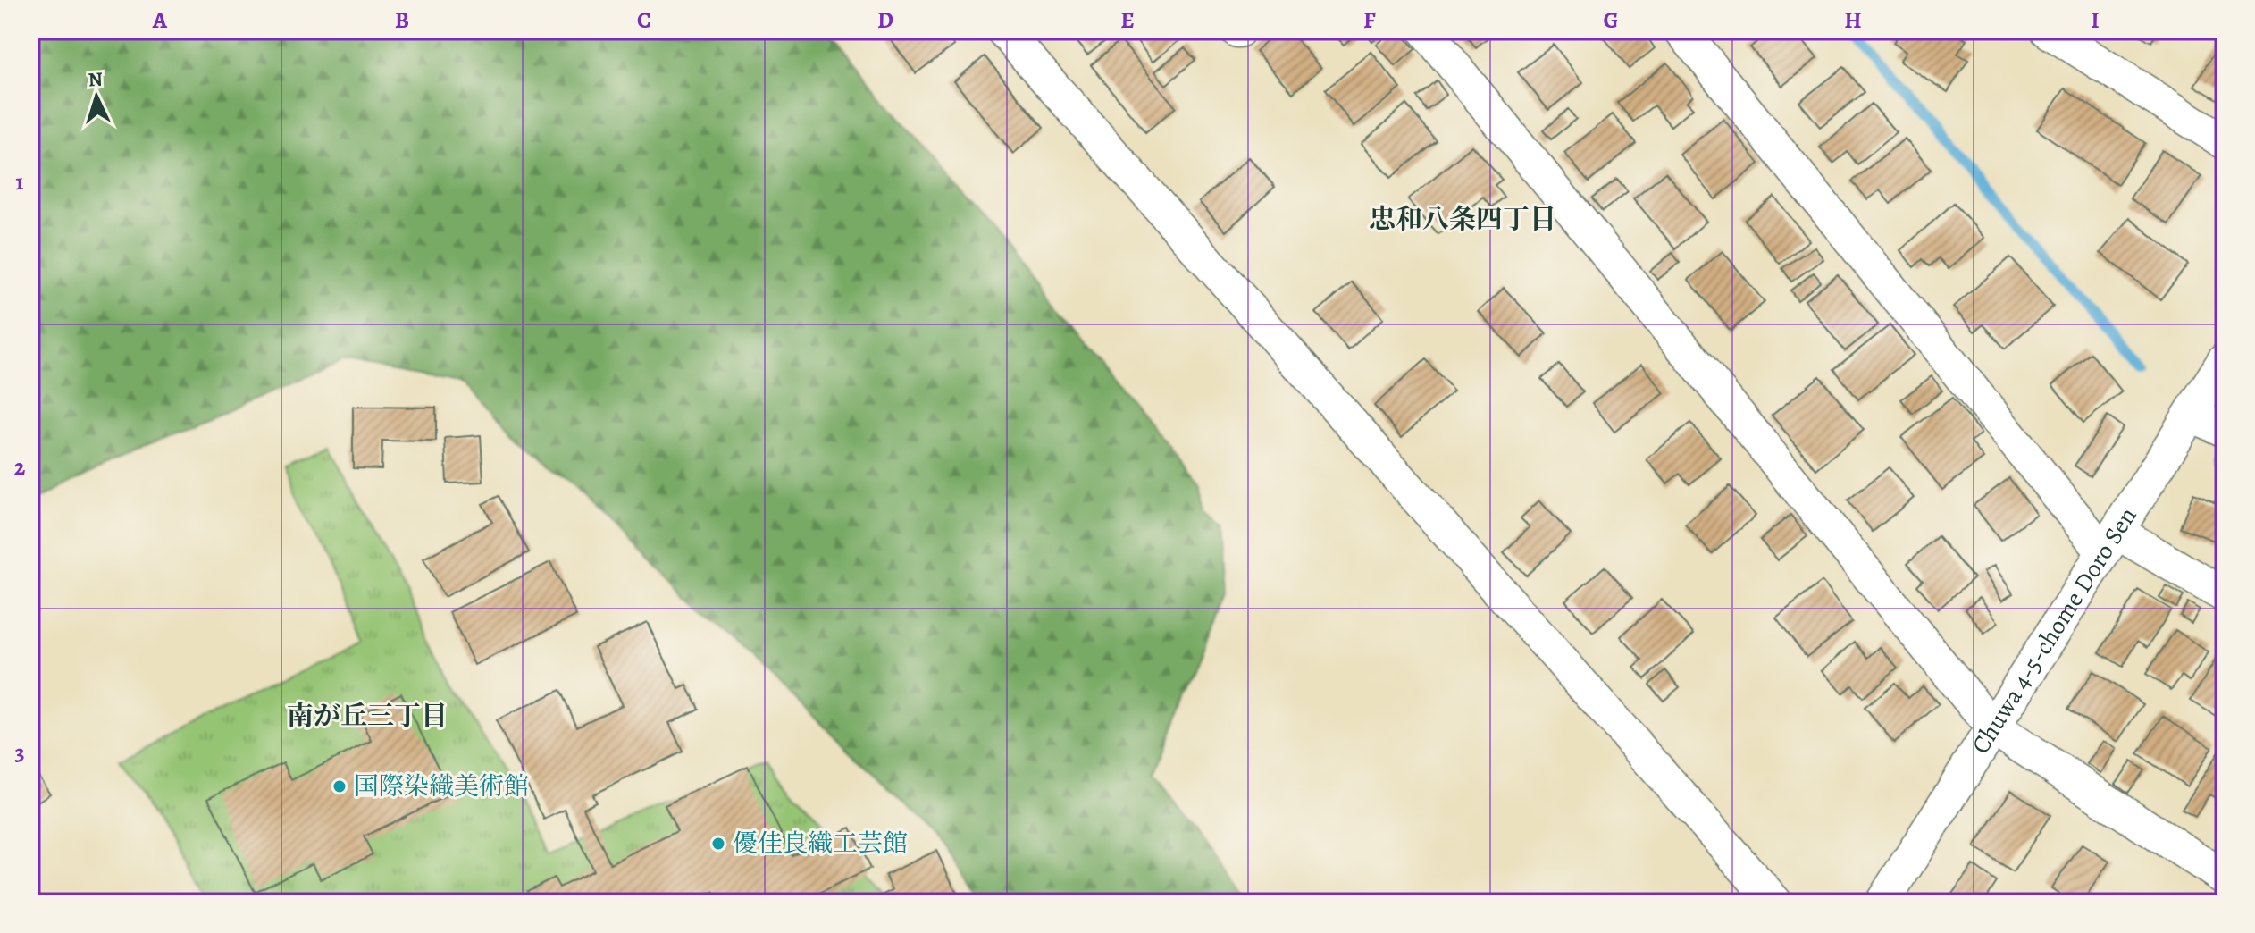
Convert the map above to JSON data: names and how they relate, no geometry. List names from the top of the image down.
{
  "streets": {
    "street": ["Chuwa 4-5-chome Doro Sen"]
  },
  "districts": ["忠和八条四丁目", "南が丘三丁目"],
  "places": ["国際染織美術館", "優佳良織工芸館"],
  "north": "top",
  "grid": {
    "columns": [
      "A",
      "B",
      "C",
      "D",
      "E",
      "F",
      "G",
      "H",
      "I"
    ],
    "rows": ["1", "2", "3"]
  }
}
